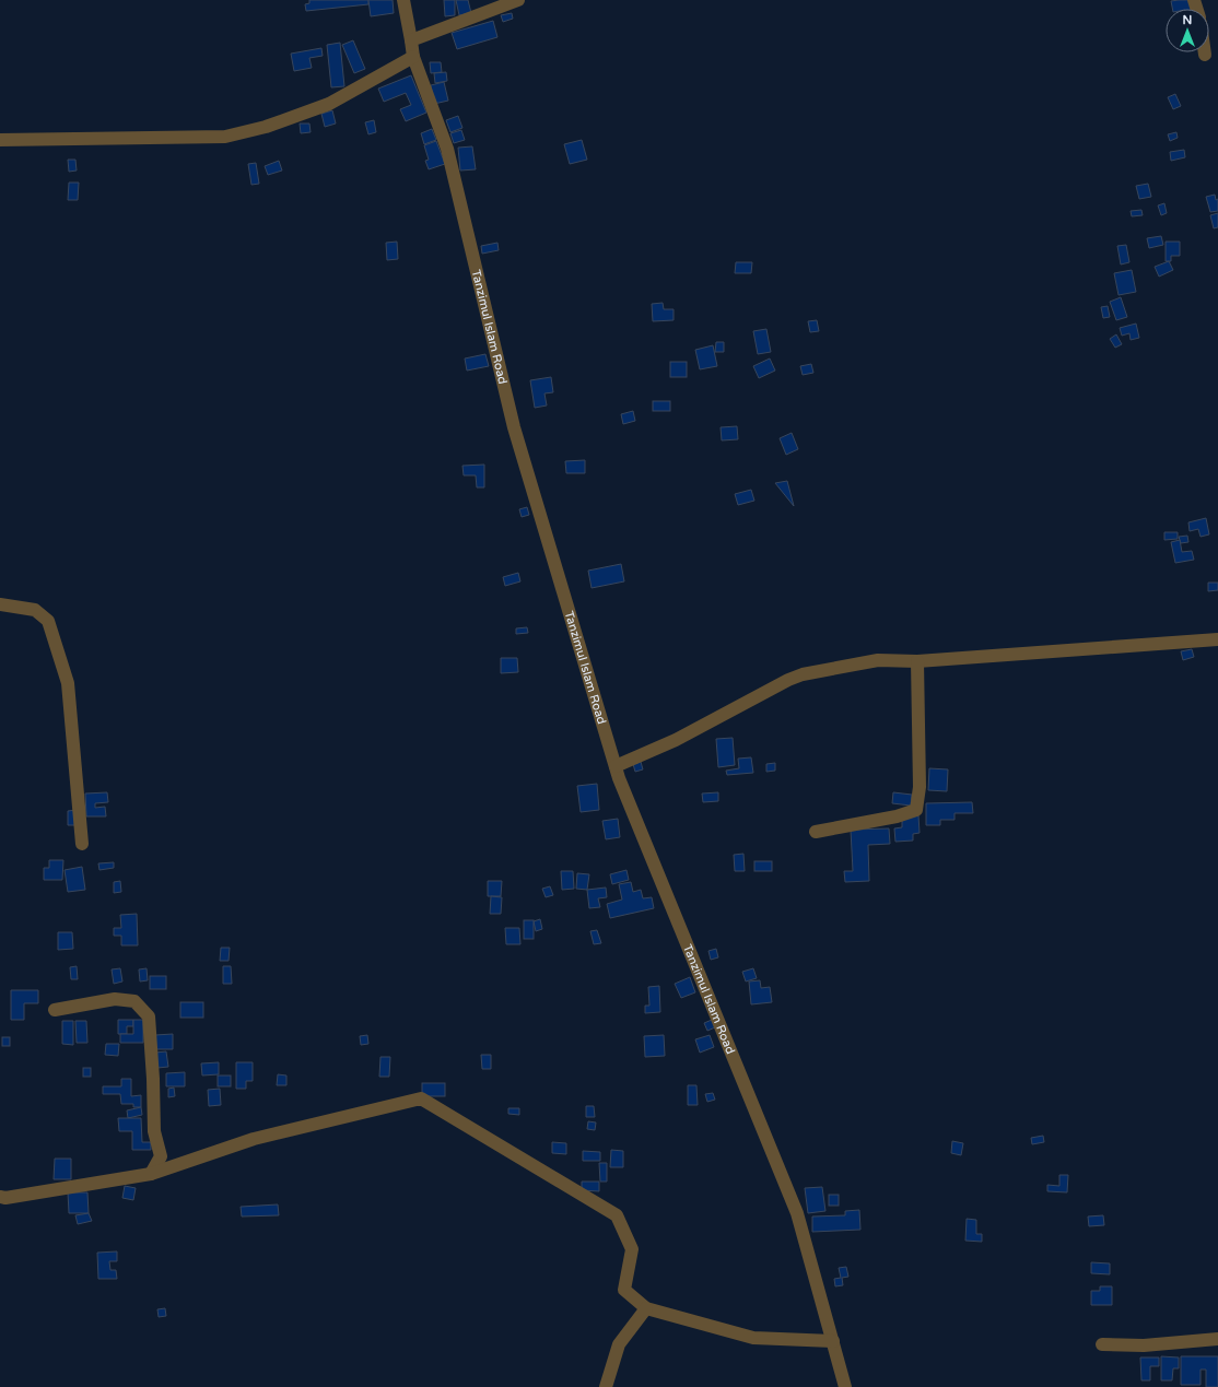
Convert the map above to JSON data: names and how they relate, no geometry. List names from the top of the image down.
{
  "streets": {
    "street": ["Tanzimul Islam Road"]
  },
  "north": "top"
}
